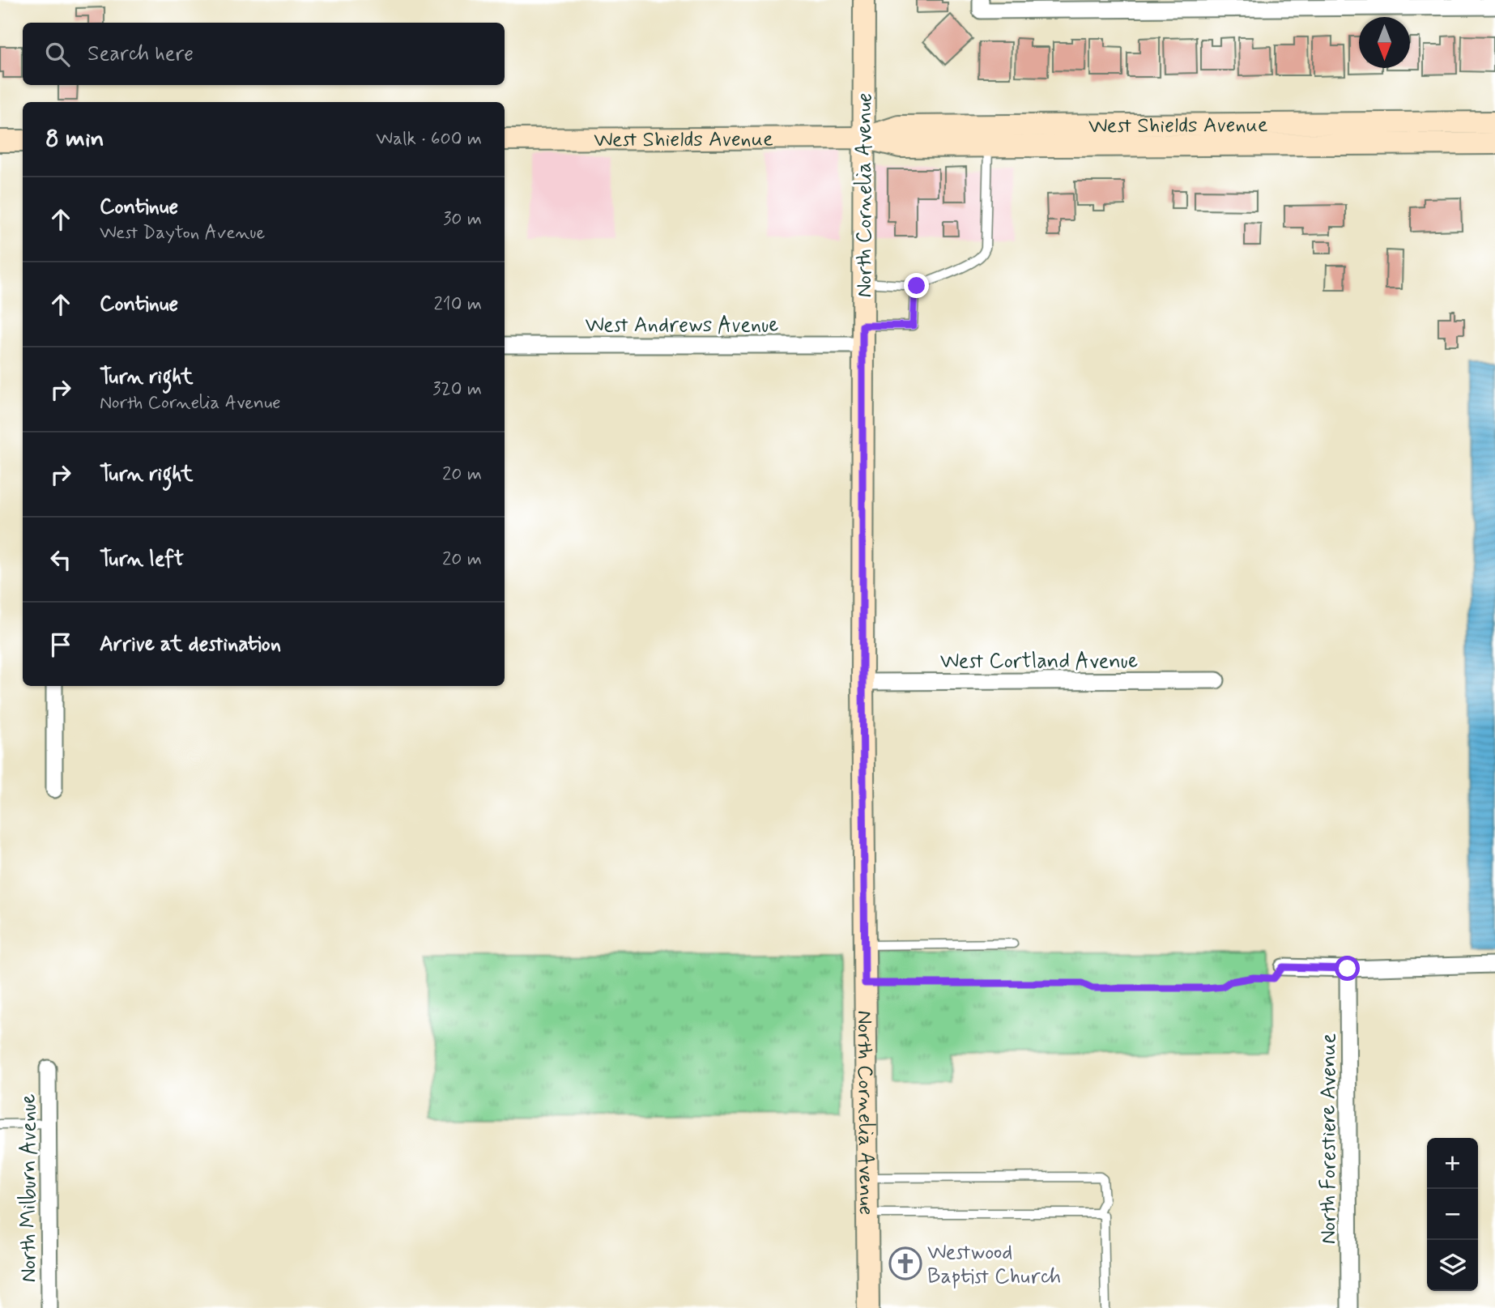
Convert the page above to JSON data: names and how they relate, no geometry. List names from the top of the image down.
{
  "streets": {
    "street": [
      "West Shields Avenue",
      "North Cornelia Avenue",
      "West Andrews Avenue",
      "West Cortland Avenue",
      "North Forestiere Avenue",
      "North Milburn Avenue"
    ]
  },
  "crossings": [
    ["West Shields Avenue", "North Cornelia Avenue"],
    ["North Cornelia Avenue", "West Andrews Avenue"],
    ["North Cornelia Avenue", "West Cortland Avenue"]
  ],
  "places": {
    "church": ["Westwood Baptist Church"]
  },
  "north": "bottom",
  "page": {
    "search": "Search here",
    "heading": ["8 min", "Walk · 600 m"],
    "list": [
      ["Continue", "West Dayton Avenue", "30 m"],
      ["Continue", "210 m"],
      ["Turn right", "North Cornelia Avenue", "320 m"],
      ["Turn right", "20 m"],
      ["Turn left", "20 m"],
      "Arrive at destination"
    ],
    "map_buttons": ["+", "−"]
  }
}
